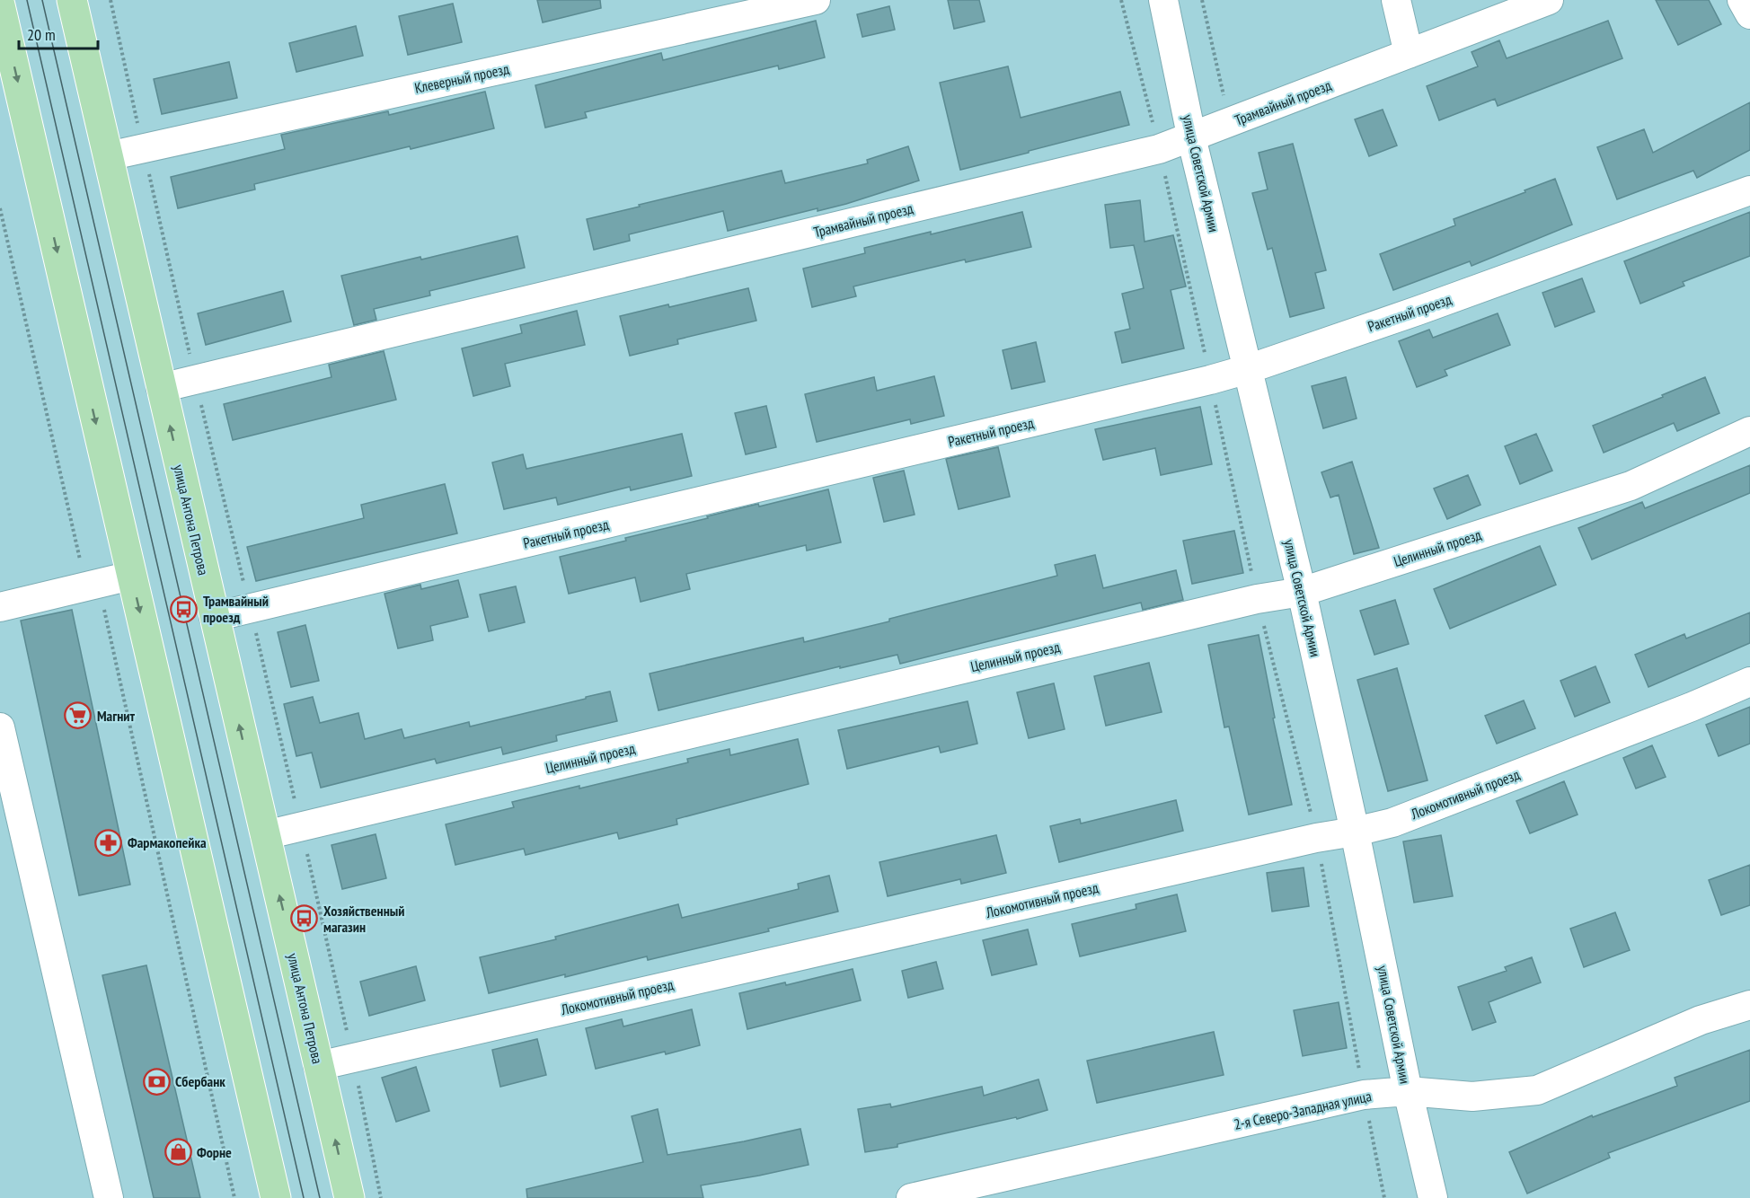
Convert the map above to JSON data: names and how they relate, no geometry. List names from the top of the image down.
{
  "streets": {
    "main road": ["улица Антона Петрова"],
    "street": [
      "Клеверный проезд",
      "Трамвайный проезд",
      "улица Советской Армии",
      "Ракетный проезд",
      "Целинный проезд",
      "Локомотивный проезд",
      "2-я Северо-Западная улица"
    ]
  },
  "crossings": [
    ["Клеверный проезд", "улица Антона Петрова"],
    ["Трамвайный проезд", "улица Советской Армии"],
    ["Трамвайный проезд", "улица Антона Петрова"],
    ["улица Советской Армии", "Ракетный проезд"],
    ["улица Советской Армии", "Целинный проезд"],
    ["улица Советской Армии", "Локомотивный проезд"],
    ["улица Советской Армии", "2-я Северо-Западная улица"],
    ["Ракетный проезд", "улица Антона Петрова"],
    ["улица Антона Петрова", "Целинный проезд"],
    ["улица Антона Петрова", "Локомотивный проезд"]
  ],
  "places": {
    "bus stop": ["Трамвайный проезд", "Хозяйственный магазин"],
    "supermarket": ["Магнит"],
    "pharmacy": ["Фармакопейка"],
    "bank": ["Сбербанк"],
    "shop": ["Форне"]
  },
  "scale_bar": "20 m"
}
